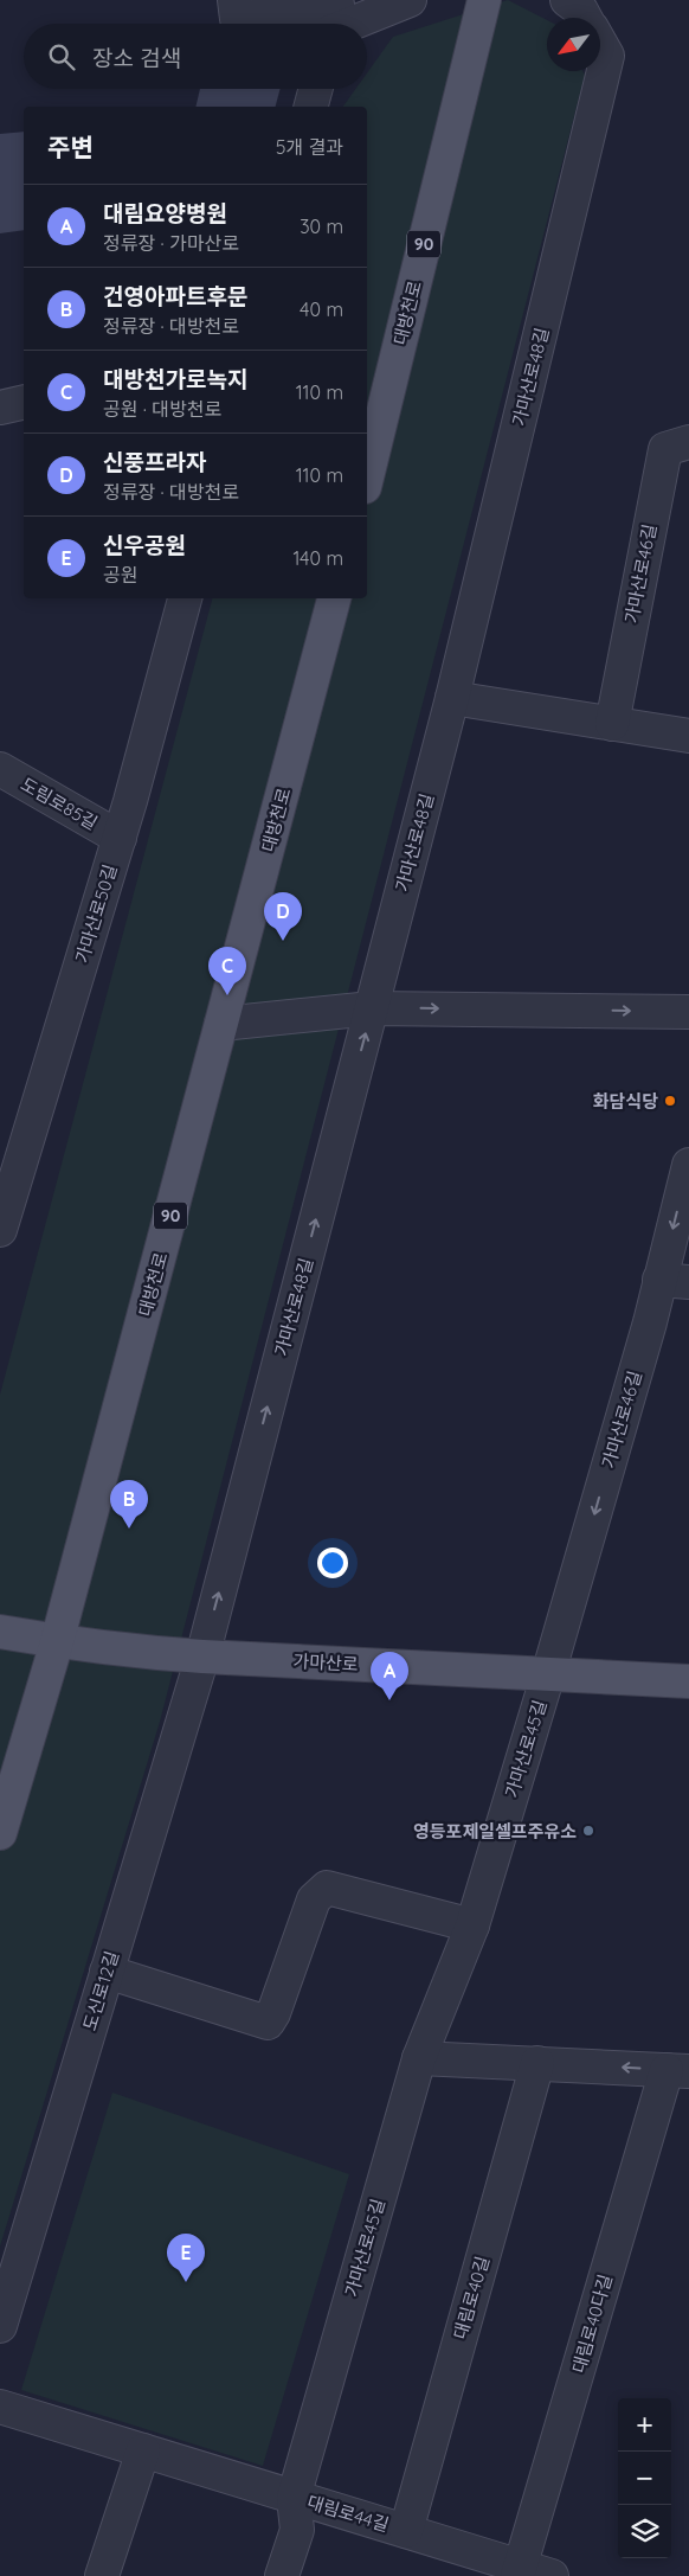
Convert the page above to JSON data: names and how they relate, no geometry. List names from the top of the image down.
{
  "streets": {
    "main road": ["90", "대방천로", "가마산로"],
    "street": [
      "가마산로48길",
      "가마산로46길",
      "도림로85길",
      "가마산로50길",
      "가마산로45길",
      "도신로12길",
      "대림로40길",
      "대림로40다길",
      "대림로44길"
    ]
  },
  "crossings": [
    ["대방천로", "가마산로"],
    ["가마산로48길", "가마산로"],
    ["가마산로48길", "도신로12길"],
    ["가마산로46길", "가마산로"],
    ["가마산로46길", "가마산로45길"],
    ["도림로85길", "가마산로50길"],
    ["가마산로", "가마산로45길"],
    ["가마산로", "도신로12길"],
    ["가마산로45길", "대림로44길"],
    ["대림로40길", "대림로44길"],
    ["대림로40다길", "대림로44길"]
  ],
  "one_way": ["가마산로48길", "가마산로46길"],
  "places": ["화담식당", "영등포제일셀프주유소"],
  "north": "bottom left",
  "page": {
    "search": "장소 검색",
    "heading": ["주변", "5개 결과"],
    "list": [
      {
        "mark": "A",
        "name": "대림요양병원",
        "note": "정류장 · 가마산로",
        "value": "30 m"
      },
      {
        "mark": "B",
        "name": "건영아파트후문",
        "note": "정류장 · 대방천로",
        "value": "40 m"
      },
      {
        "mark": "C",
        "name": "대방천가로녹지",
        "note": "공원 · 대방천로",
        "value": "110 m"
      },
      {
        "mark": "D",
        "name": "신풍프라자",
        "note": "정류장 · 대방천로",
        "value": "110 m"
      },
      {
        "mark": "E",
        "name": "신우공원",
        "note": "공원",
        "value": "140 m"
      }
    ],
    "pins": [
      "D",
      "C",
      "B",
      "A",
      "E"
    ],
    "map_buttons": ["+", "−"]
  }
}
